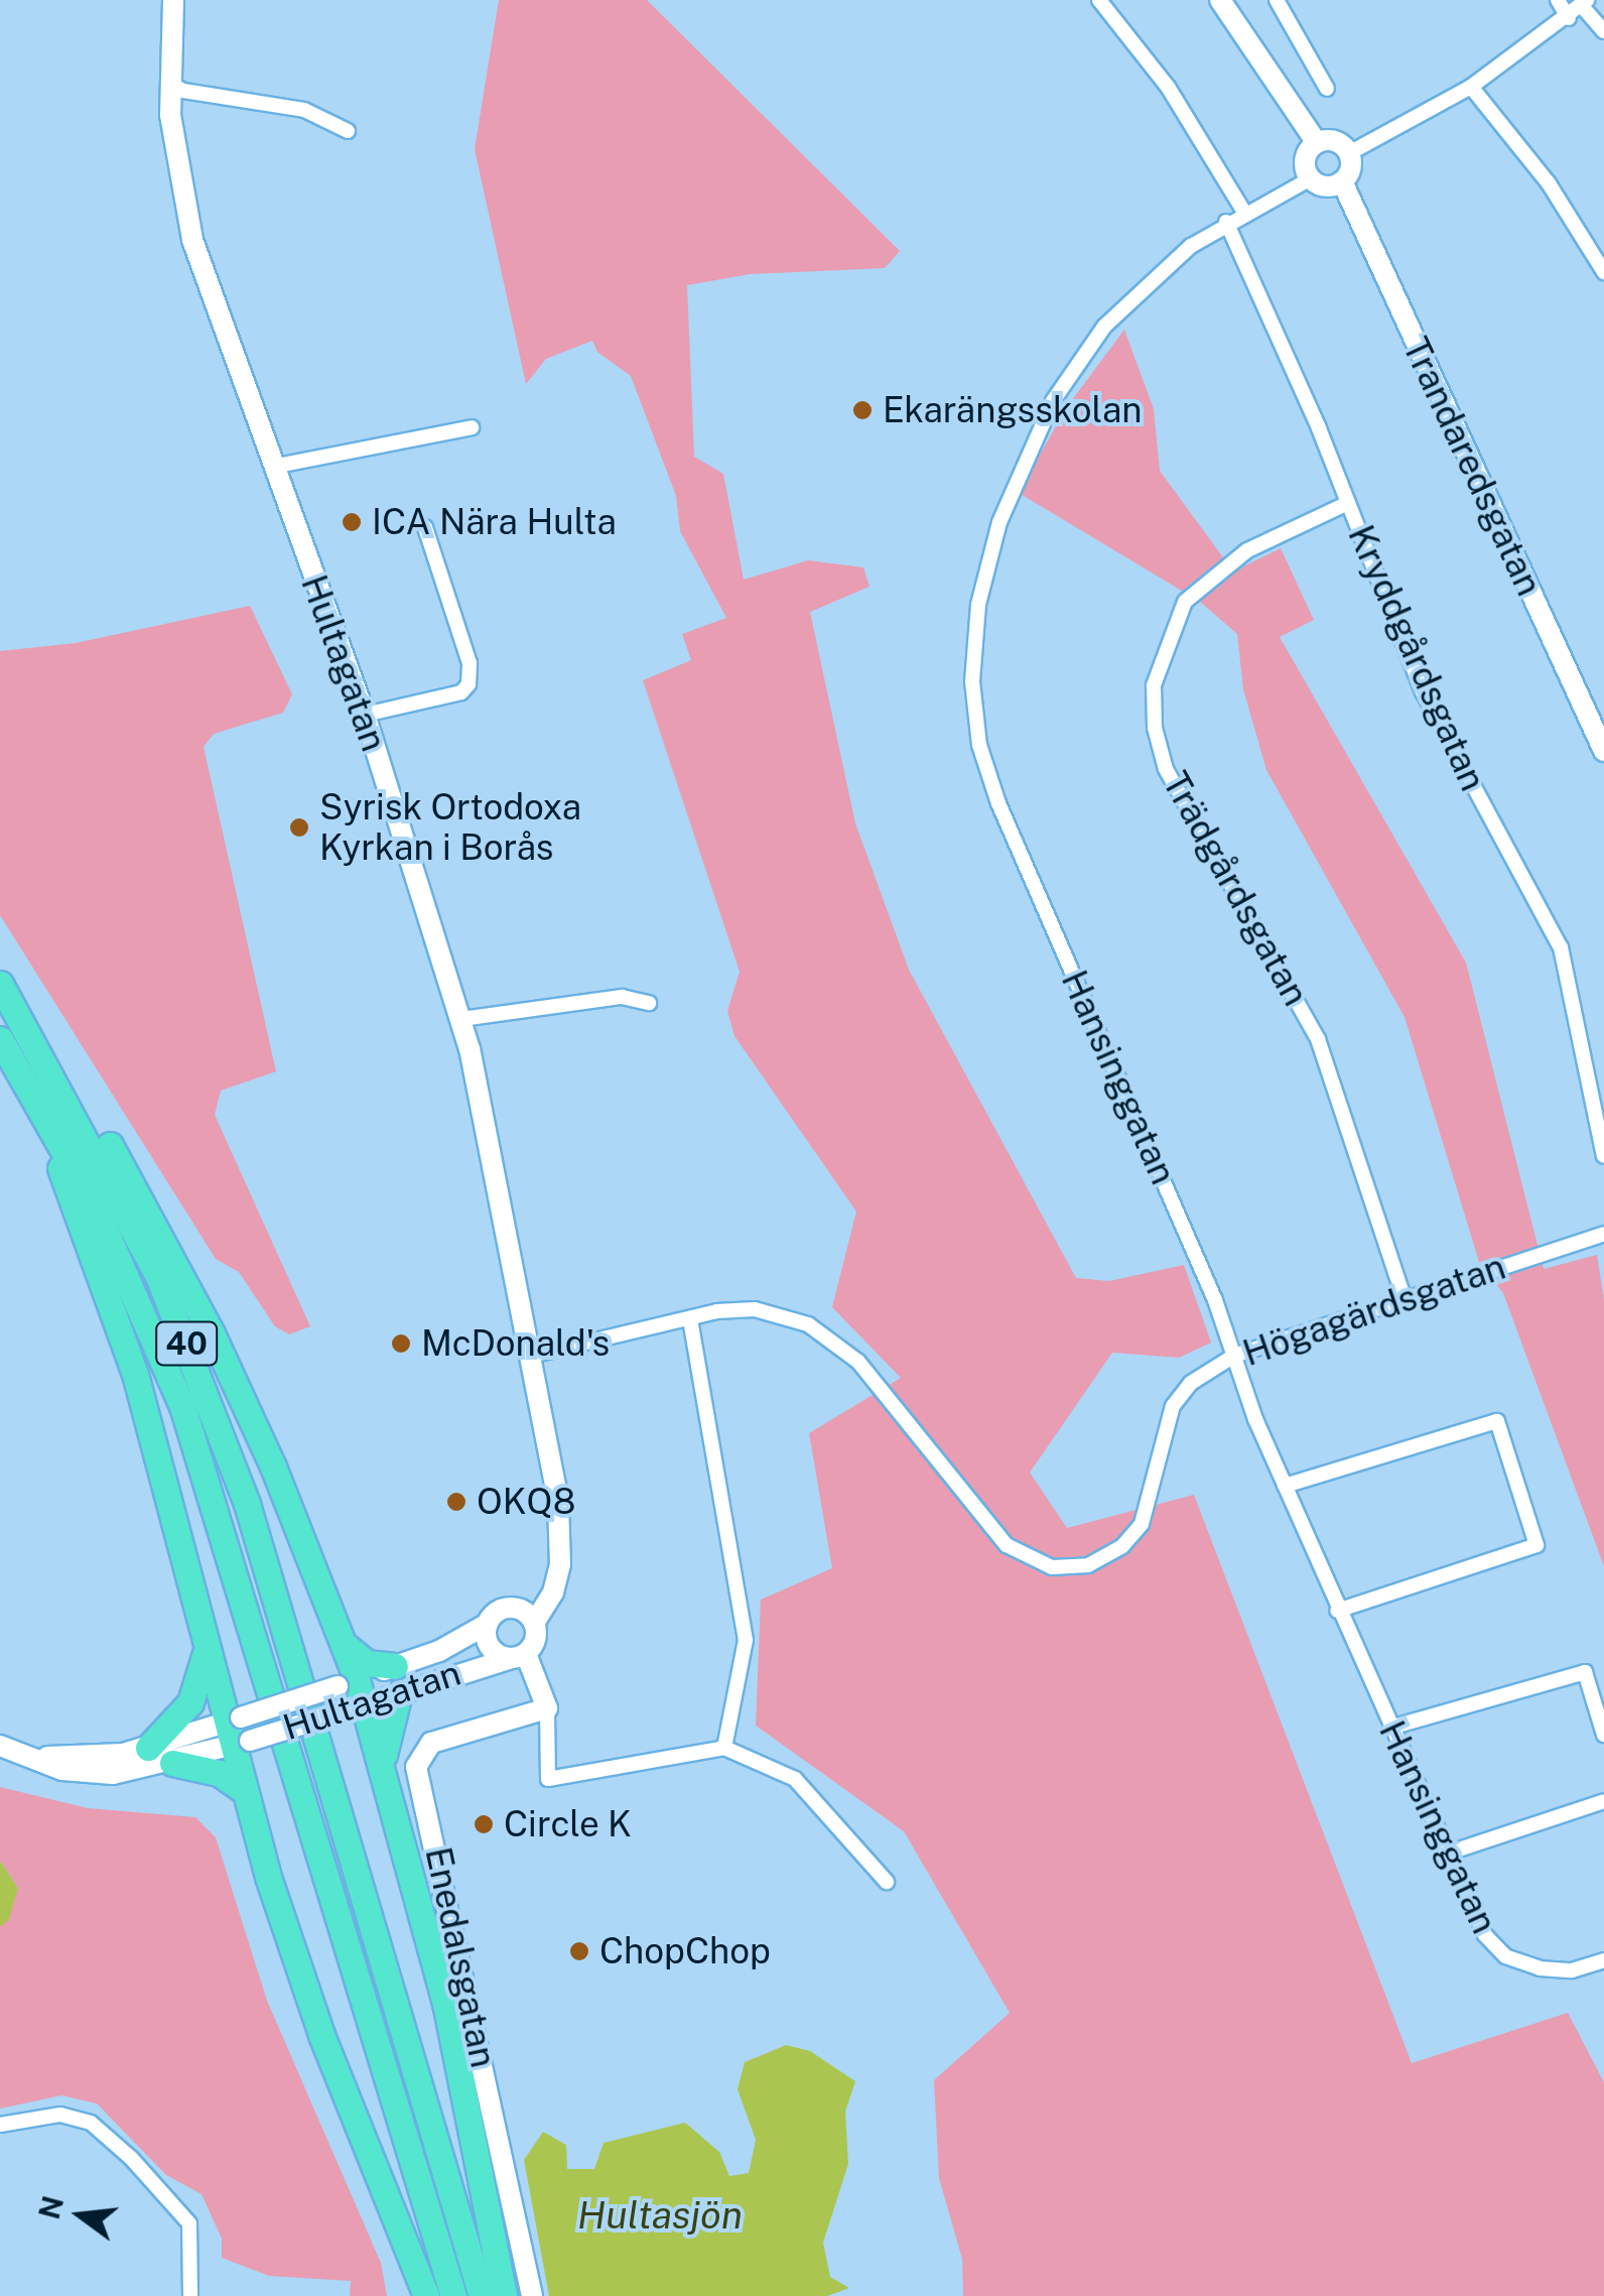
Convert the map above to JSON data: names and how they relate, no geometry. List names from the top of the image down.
{
  "streets": {
    "highway": ["40"],
    "street": [
      "Trandaredsgatan",
      "Kryddgårdsgatan",
      "Hultagatan",
      "Trädgårdsgatan",
      "Hansinggatan",
      "Högagärdsgatan",
      "Enedalsgatan"
    ]
  },
  "crossings": [
    ["Trandaredsgatan", "Hansinggatan"],
    ["Kryddgårdsgatan", "Trädgårdsgatan"],
    ["Kryddgårdsgatan", "Hansinggatan"],
    ["Hultagatan", "Högagärdsgatan"],
    ["Trädgårdsgatan", "Högagärdsgatan"],
    ["Hansinggatan", "Högagärdsgatan"]
  ],
  "water": ["Hultasjön"],
  "places": [
    "Ekarängsskolan",
    "ICA Nära Hulta",
    "Syrisk Ortodoxa Kyrkan i Borås",
    "McDonald's",
    "OKQ8",
    "Circle K",
    "ChopChop"
  ],
  "north": "left"
}
